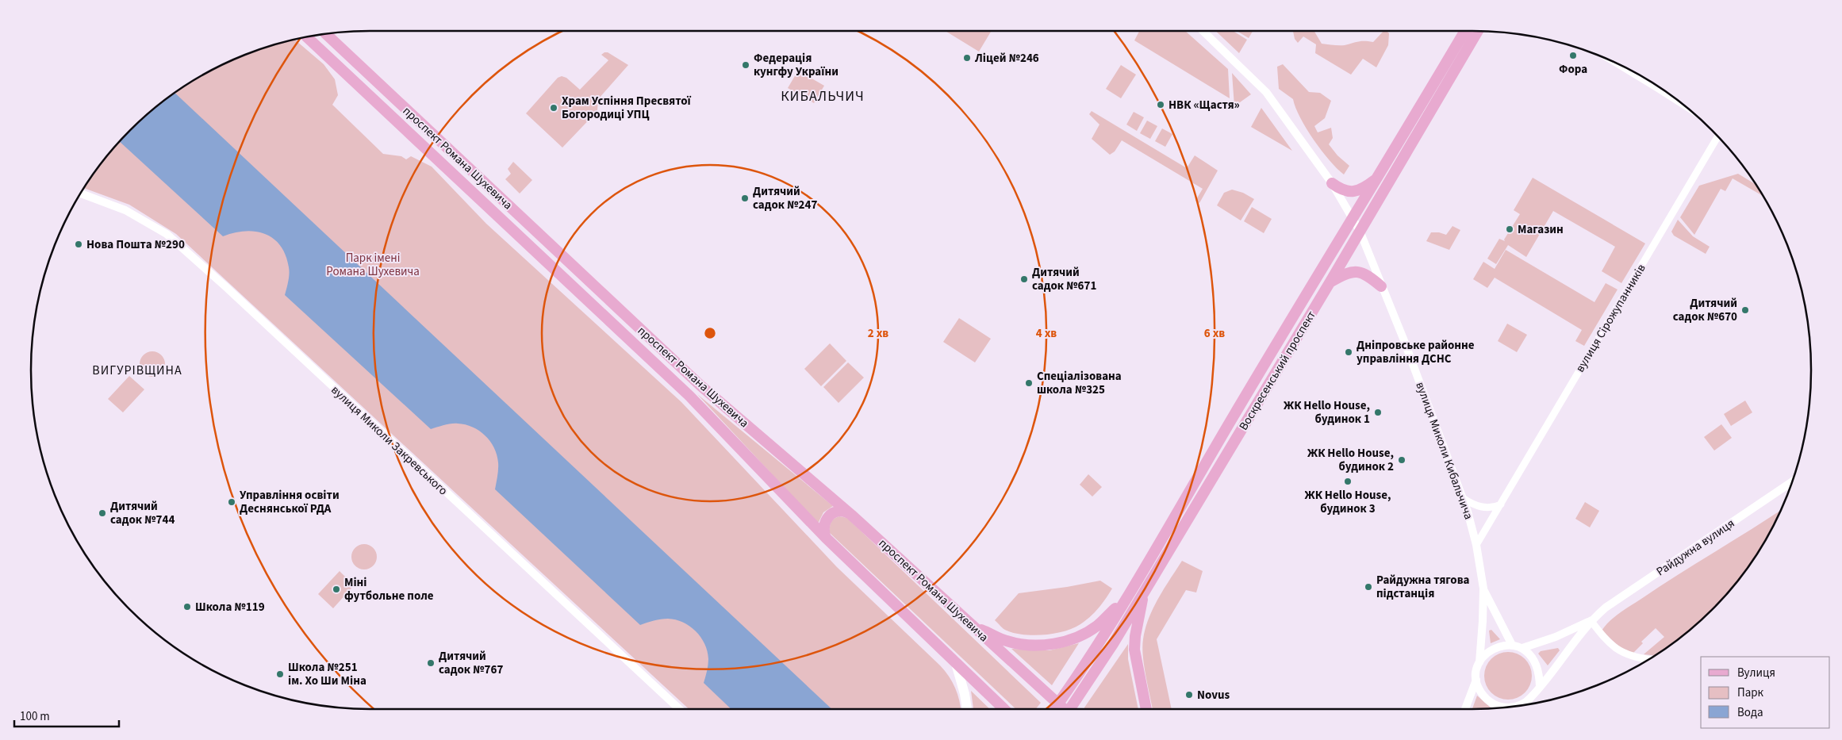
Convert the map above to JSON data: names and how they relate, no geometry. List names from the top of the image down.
{
  "streets": {
    "main road": ["проспект Романа Шухевича", "Воскресенський проспект"],
    "street": [
      "вулиця Сірожупанників",
      "вулиця Миколи Закревського",
      "вулиця Миколи Кибальчича",
      "Райдужна вулиця"
    ]
  },
  "crossings": [
    ["проспект Романа Шухевича", "Воскресенський проспект"],
    ["вулиця Сірожупанників", "вулиця Миколи Кибальчича"],
    ["Воскресенський проспект", "вулиця Миколи Кибальчича"]
  ],
  "districts": ["КИБАЛЬЧИЧ", "ВИГУРІВЩИНА"],
  "parks": ["Парк імені Романа Шухевича"],
  "places": [
    "Фора",
    "Ліцей №246",
    "Федерація кунгфу України",
    "НВК «Щастя»",
    "Храм Успіння Пресвятої Богородиці УПЦ",
    "Дитячий садок №247",
    "Магазин",
    "Нова Пошта №290",
    "Дитячий садок №671",
    "Дитячий садок №670",
    "Дніпровське районне управління ДСНС",
    "Спеціалізована школа №325",
    "ЖК Hello House, будинок 1",
    "ЖК Hello House, будинок 2",
    "ЖК Hello House, будинок 3",
    "Управління освіти Деснянської РДА",
    "Дитячий садок №744",
    "Райдужна тягова пiдстанцiя",
    "Міні футбольне поле",
    "Школа №119",
    "Дитячий садок №767",
    "Школа №251 ім. Хо Ши Міна",
    "Novus"
  ],
  "legend": ["Вулиця", "Парк", "Вода"],
  "scale_bar": "100 m",
  "rings": ["2 хв", "4 хв", "6 хв"]
}
